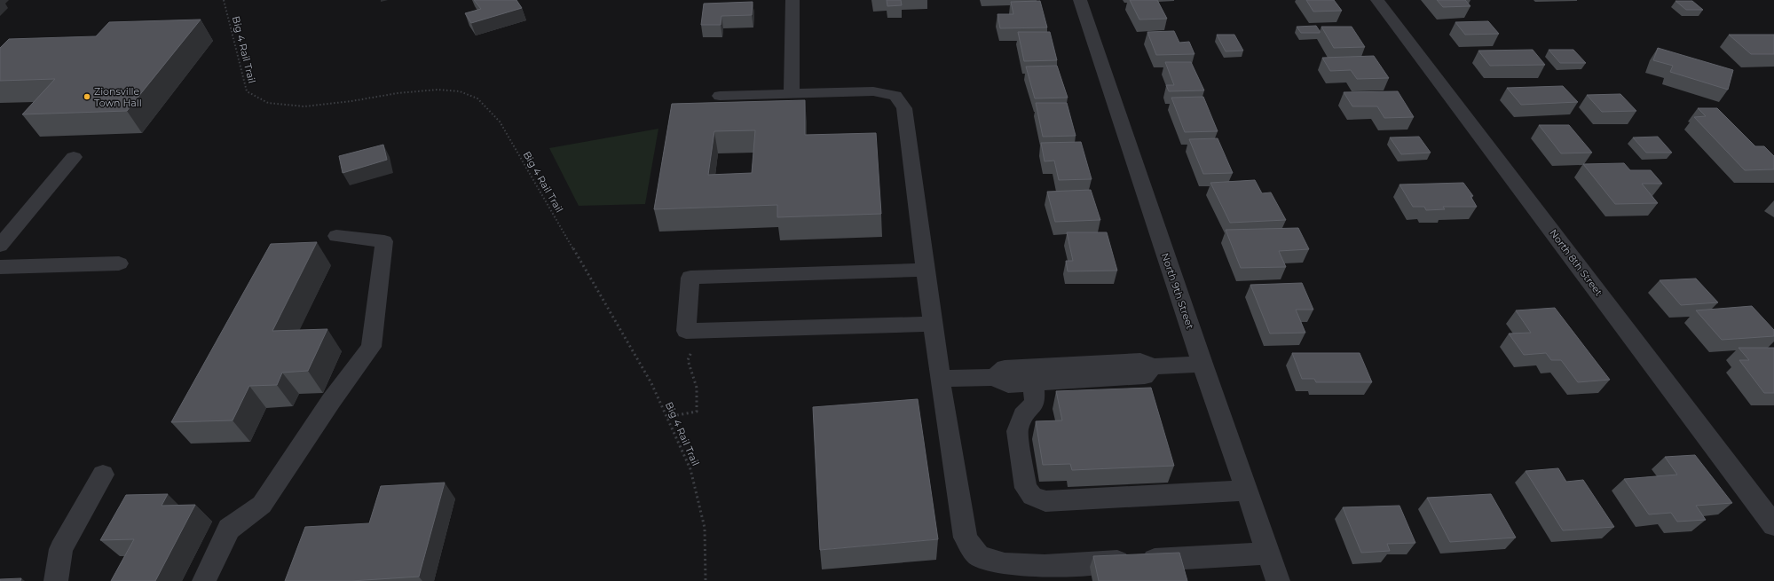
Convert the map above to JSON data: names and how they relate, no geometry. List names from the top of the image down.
{
  "streets": {
    "street": ["North 8th Street", "North 9th Street"],
    "path": ["Big 4 Rail Trail"]
  },
  "places": ["Zionsville Town Hall"]
}
